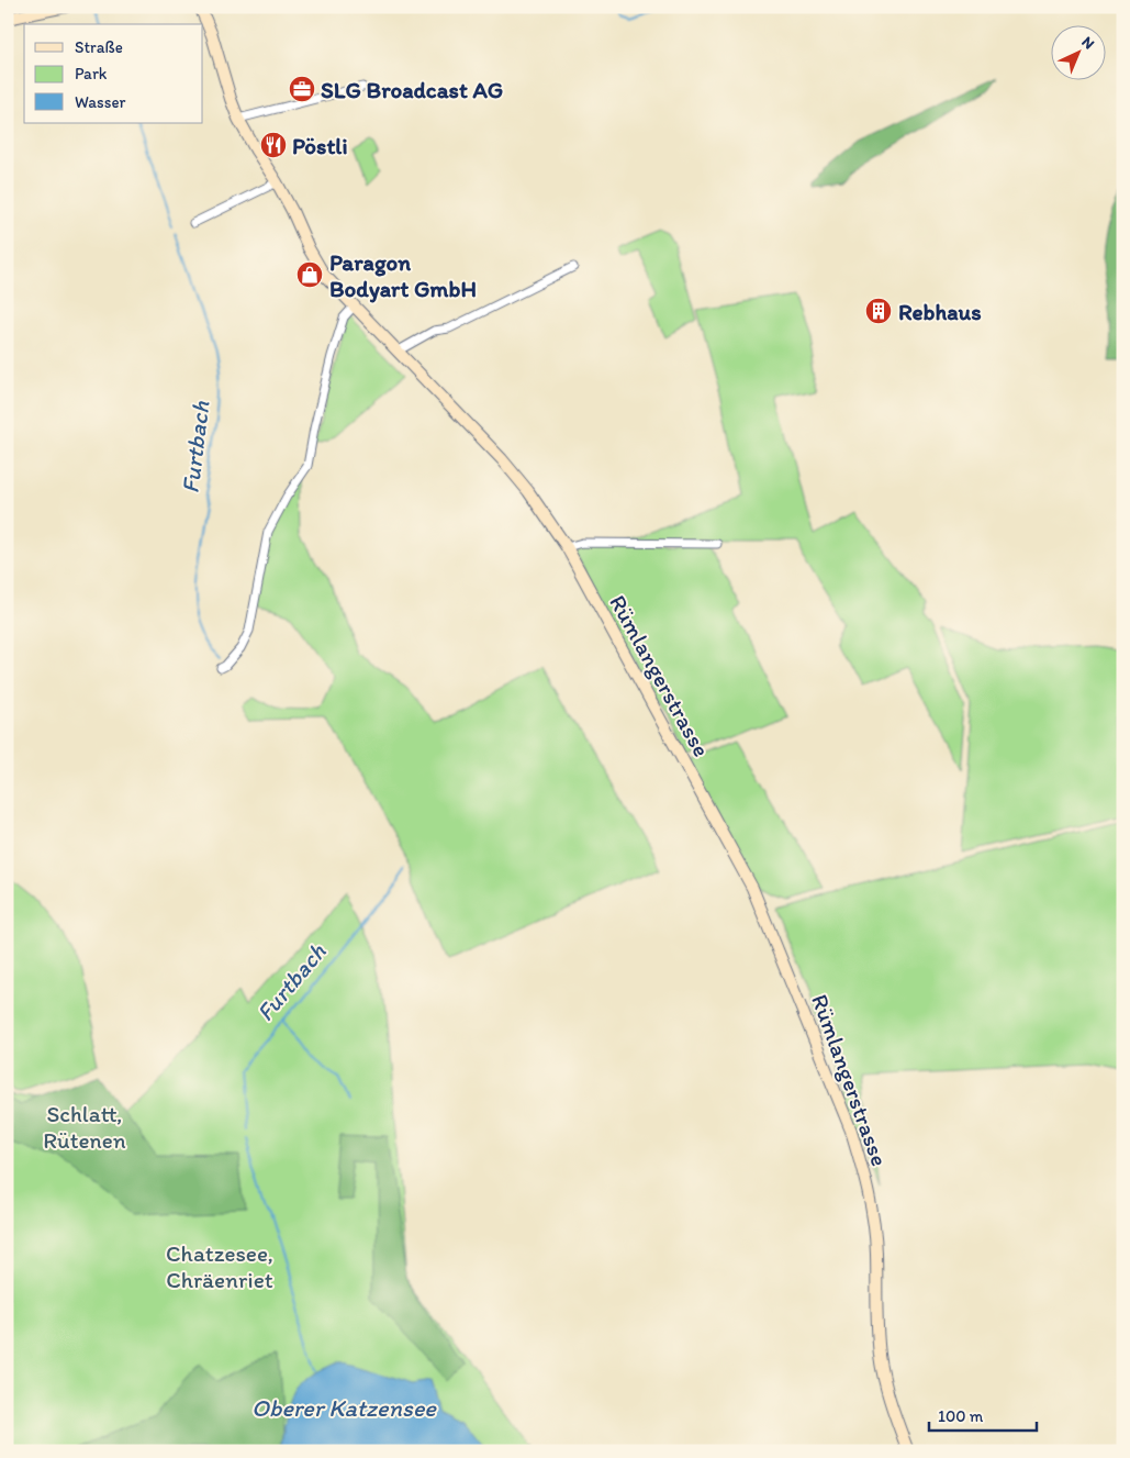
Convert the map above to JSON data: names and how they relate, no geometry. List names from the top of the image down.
{
  "streets": {
    "street": ["Rümlangerstrasse"]
  },
  "water": ["Furtbach", "Oberer Katzensee"],
  "parks": ["Schlatt, Rütenen", "Chatzesee, Chräenriet"],
  "places": {
    "office": ["SLG Broadcast AG"],
    "restaurant": ["Pöstli"],
    "shop": ["Paragon Bodyart GmbH"],
    "building": ["Rebhaus"]
  },
  "legend": ["Straße", "Park", "Wasser"],
  "scale_bar": "100 m",
  "north": "top right"
}
